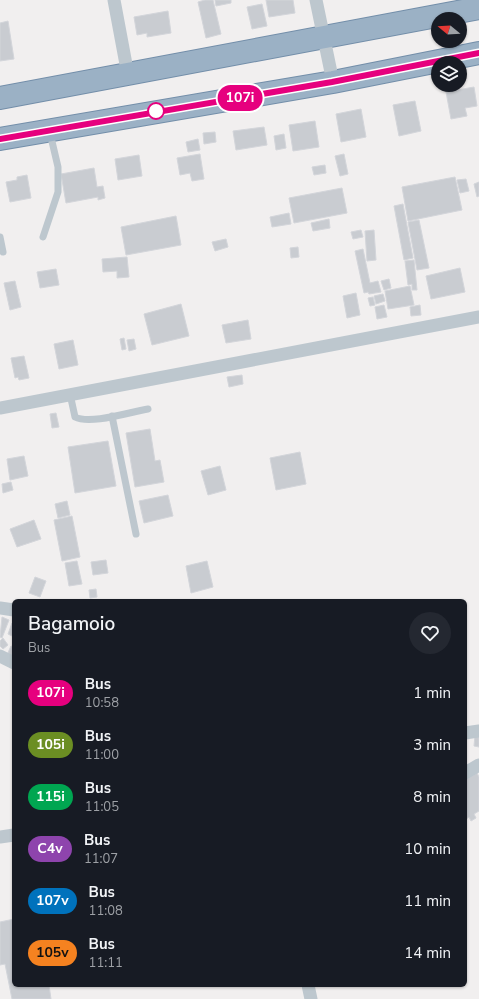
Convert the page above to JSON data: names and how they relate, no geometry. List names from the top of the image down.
{
  "lines": ["bus line 107i"],
  "north": "left",
  "page": {
    "on_map": "107i",
    "heading": ["Bagamoio", "Bus"],
    "list": [
      {
        "mark": "107i",
        "name": "Bus",
        "note": "10:58",
        "value": "1 min"
      },
      {
        "mark": "105i",
        "name": "Bus",
        "note": "11:00",
        "value": "3 min"
      },
      {
        "mark": "115i",
        "name": "Bus",
        "note": "11:05",
        "value": "8 min"
      },
      {
        "mark": "C4v",
        "name": "Bus",
        "note": "11:07",
        "value": "10 min"
      },
      {
        "mark": "107v",
        "name": "Bus",
        "note": "11:08",
        "value": "11 min"
      },
      {
        "mark": "105v",
        "name": "Bus",
        "note": "11:11",
        "value": "14 min"
      }
    ]
  }
}
